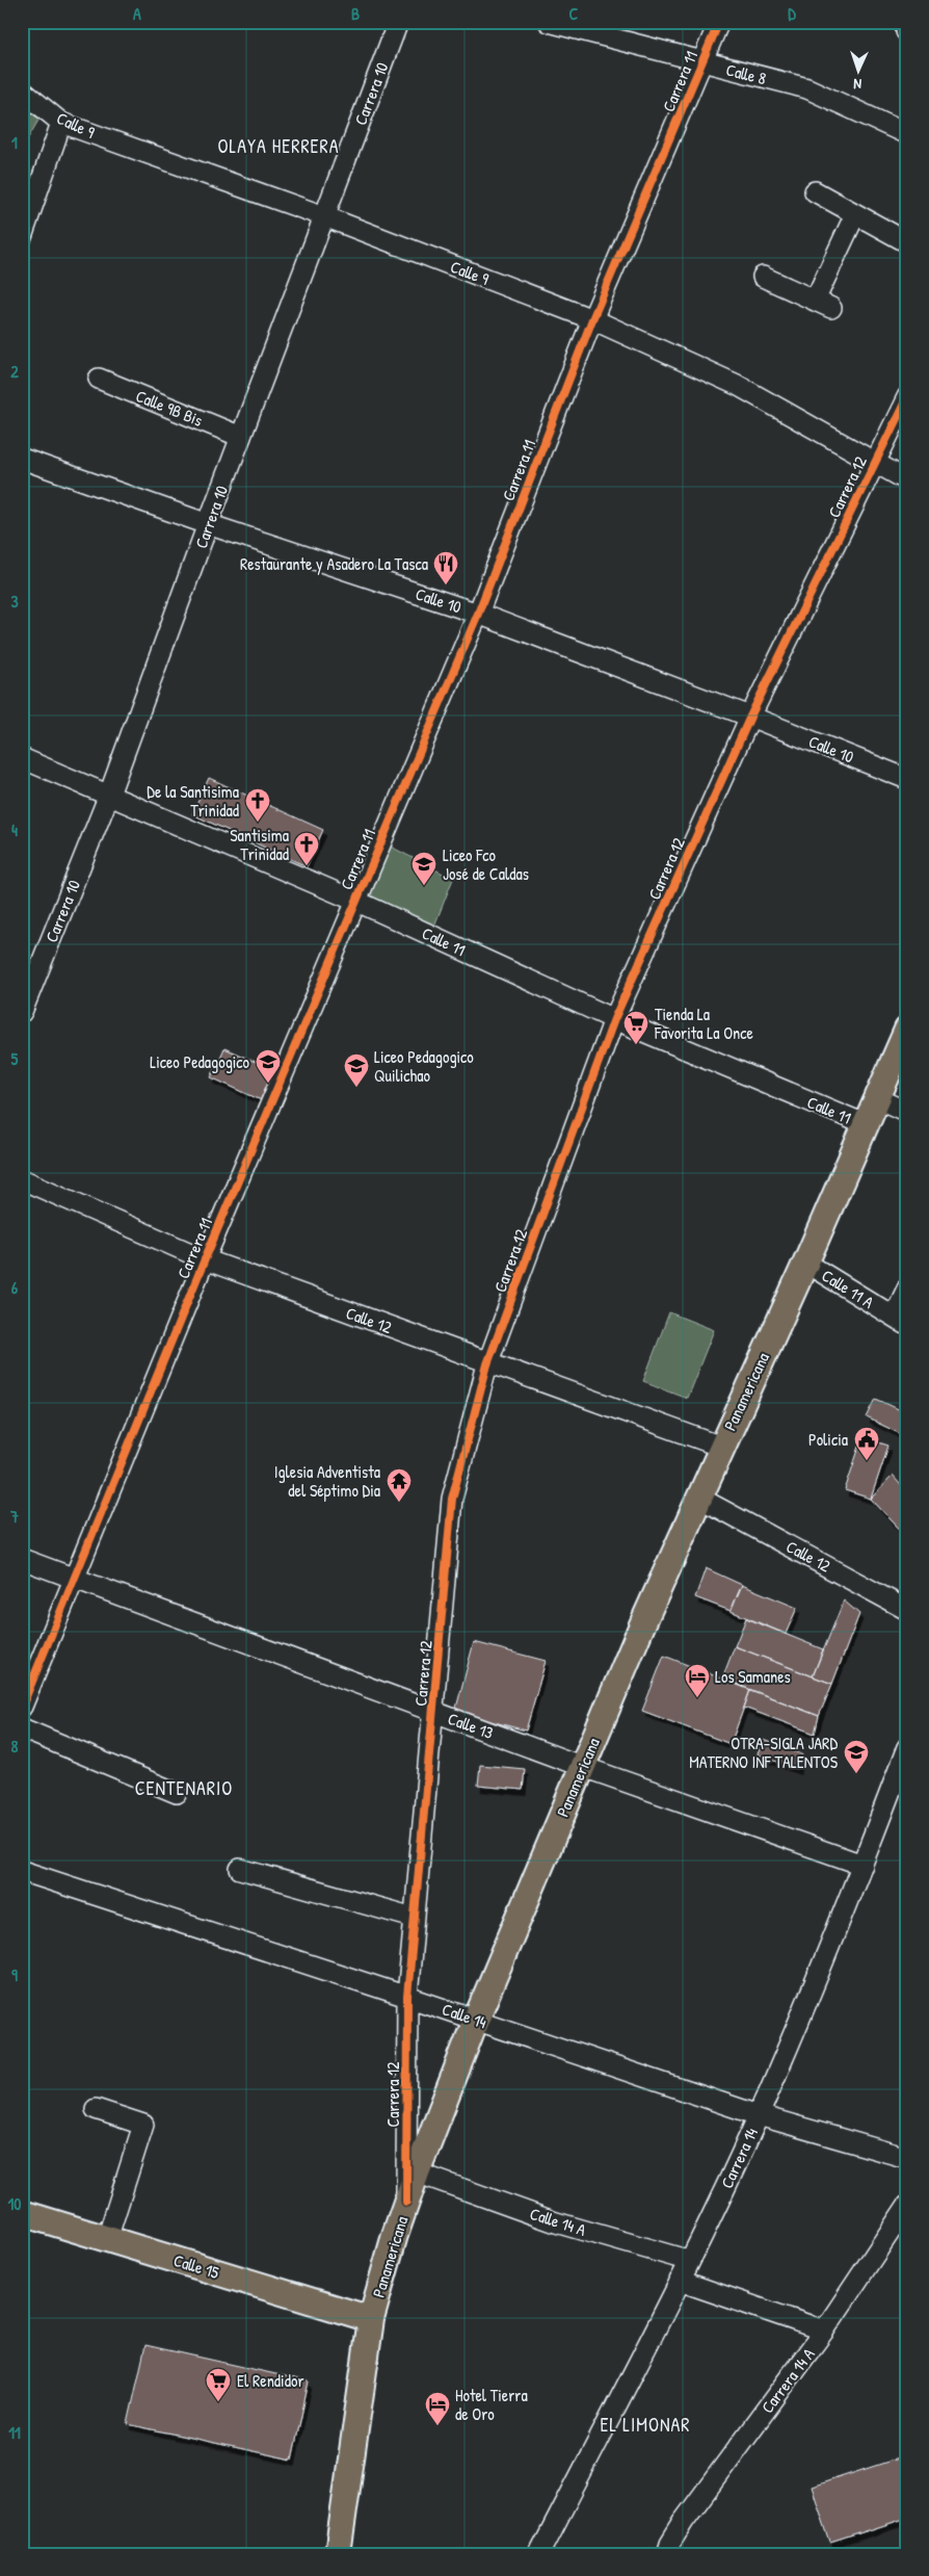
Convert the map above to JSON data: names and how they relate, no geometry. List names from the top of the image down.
{
  "streets": {
    "main road": ["Panamericana", "Calle 15"],
    "street": [
      "Calle 8",
      "Carrera 11",
      "Carrera 10",
      "Calle 9",
      "Calle 9B Bis",
      "Carrera 12",
      "Calle 10",
      "Calle 11",
      "Calle 11 A",
      "Calle 12",
      "Calle 13",
      "Calle 14",
      "Carrera 14",
      "Calle 14 A",
      "Carrera 14 A"
    ]
  },
  "crossings": [
    ["Calle 8", "Carrera 11"],
    ["Carrera 11", "Calle 9"],
    ["Carrera 11", "Calle 10"],
    ["Carrera 11", "Calle 11"],
    ["Carrera 11", "Calle 12"],
    ["Carrera 11", "Calle 13"],
    ["Carrera 10", "Calle 9"],
    ["Carrera 10", "Calle 9B Bis"],
    ["Carrera 10", "Calle 10"],
    ["Carrera 10", "Calle 11"],
    ["Calle 9", "Carrera 12"],
    ["Carrera 12", "Calle 10"],
    ["Carrera 12", "Calle 11"],
    ["Carrera 12", "Calle 12"],
    ["Carrera 12", "Panamericana"],
    ["Carrera 12", "Calle 13"],
    ["Carrera 12", "Calle 14"],
    ["Calle 11", "Panamericana"],
    ["Calle 11 A", "Panamericana"],
    ["Calle 12", "Panamericana"],
    ["Panamericana", "Calle 13"],
    ["Panamericana", "Calle 14"],
    ["Panamericana", "Calle 14 A"],
    ["Panamericana", "Calle 15"],
    ["Calle 13", "Carrera 14"],
    ["Calle 14", "Carrera 14"],
    ["Carrera 14", "Calle 14 A"]
  ],
  "districts": ["OLAYA HERRERA", "CENTENARIO", "EL LIMONAR"],
  "places": {
    "restaurant": ["Restaurante y Asadero La Tasca"],
    "church": ["De la Santisima Trinidad", "Santisima Trinidad"],
    "school or university": [
      "Liceo Fco José de Caldas",
      "Liceo Pedagogico",
      "Liceo Pedagogico Quilichao",
      "OTRA-SIGLA JARD MATERNO INF TALENTOS"
    ],
    "supermarket": ["Tienda La Favorita La Once", "El Rendidor"],
    "public building": ["Policia"],
    "temple": ["Iglesia Adventista del Séptimo Dia"],
    "hotel": ["Los Samanes", "Hotel Tierra de Oro"]
  },
  "north": "bottom",
  "grid": {
    "columns": [
      "A",
      "B",
      "C",
      "D"
    ],
    "rows": [
      "1",
      "2",
      "3",
      "4",
      "5",
      "6",
      "7",
      "8",
      "9",
      "10",
      "11"
    ]
  }
}
